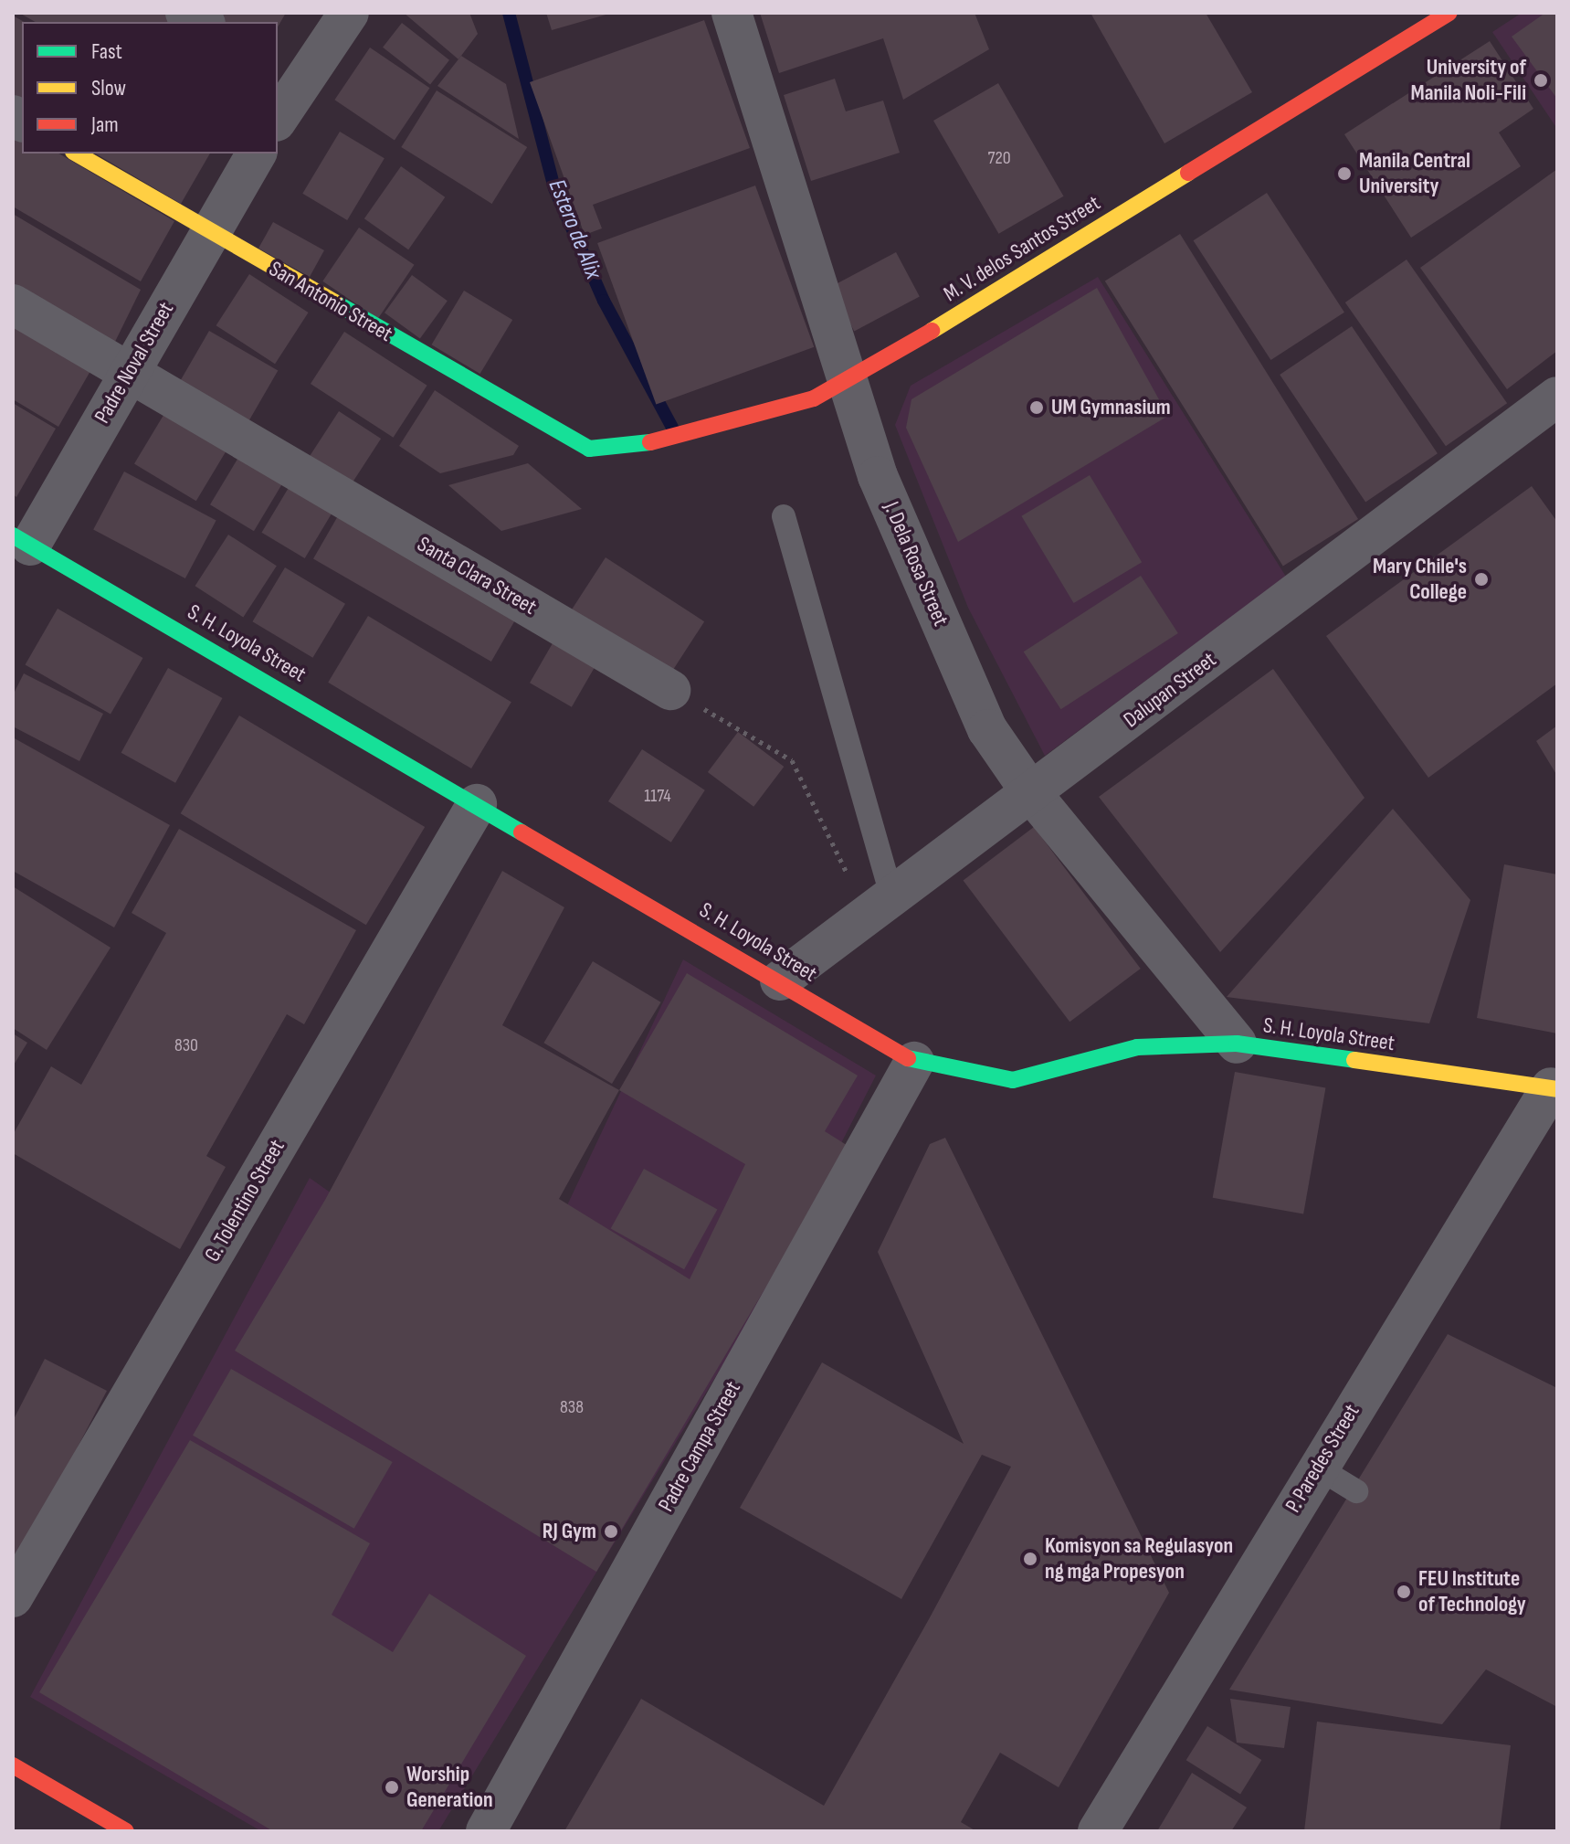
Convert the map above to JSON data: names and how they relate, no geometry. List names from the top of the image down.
{
  "streets": {
    "street": [
      "M. V. delos Santos Street",
      "San Antonio Street",
      "Padre Noval Street",
      "J. Dela Rosa Street",
      "Santa Clara Street",
      "S. H. Loyola Street",
      "Dalupan Street",
      "G. Tolentino Street",
      "Padre Campa Street",
      "P. Paredes Street"
    ]
  },
  "crossings": [
    ["M. V. delos Santos Street", "San Antonio Street"],
    ["M. V. delos Santos Street", "J. Dela Rosa Street"],
    ["San Antonio Street", "Padre Noval Street"],
    ["Padre Noval Street", "Santa Clara Street"],
    ["Padre Noval Street", "S. H. Loyola Street"],
    ["J. Dela Rosa Street", "S. H. Loyola Street"],
    ["J. Dela Rosa Street", "Dalupan Street"],
    ["S. H. Loyola Street", "Dalupan Street"],
    ["S. H. Loyola Street", "G. Tolentino Street"],
    ["S. H. Loyola Street", "Padre Campa Street"],
    ["S. H. Loyola Street", "P. Paredes Street"]
  ],
  "water": ["Estero de Alix"],
  "places": [
    "University of Manila Noli-Fili",
    "Manila Central University",
    "UM Gymnasium",
    "Mary Chile's College",
    "RJ Gym",
    "Komisyon sa Regulasyon ng mga Propesyon",
    "FEU Institute of Technology",
    "Worship Generation"
  ],
  "house_numbers": [
    "720",
    "1174",
    "830",
    "838"
  ],
  "legend": ["Fast", "Slow", "Jam"]
}
